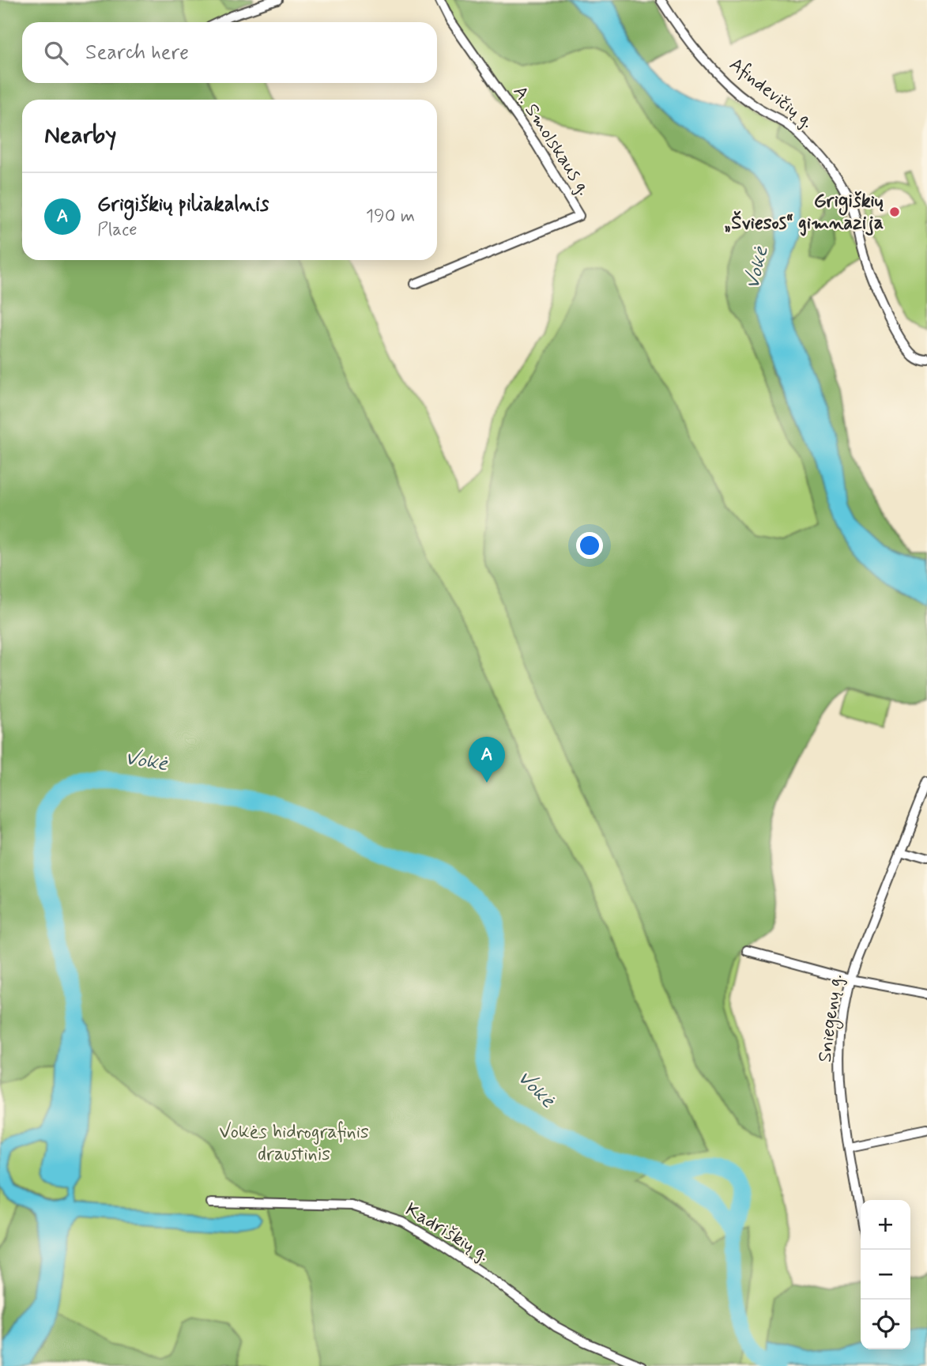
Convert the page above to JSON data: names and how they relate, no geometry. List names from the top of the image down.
{
  "streets": {
    "street": [
      "Afindevičių g.",
      "A. Smolskaus g.",
      "Sniegenų g.",
      "Kadriškių g."
    ]
  },
  "water": ["Vokė"],
  "parks": ["Vokės hidrografinis draustinis"],
  "places": ["Grigiškių „Šviesos“ gimnazija"],
  "page": {
    "search": "Search here",
    "heading": "Nearby",
    "list": [
      {
        "mark": "A",
        "name": "Grigiškių piliakalnis",
        "note": "Place",
        "value": "190 m"
      }
    ],
    "pins": "A",
    "map_buttons": ["+", "−"]
  }
}
